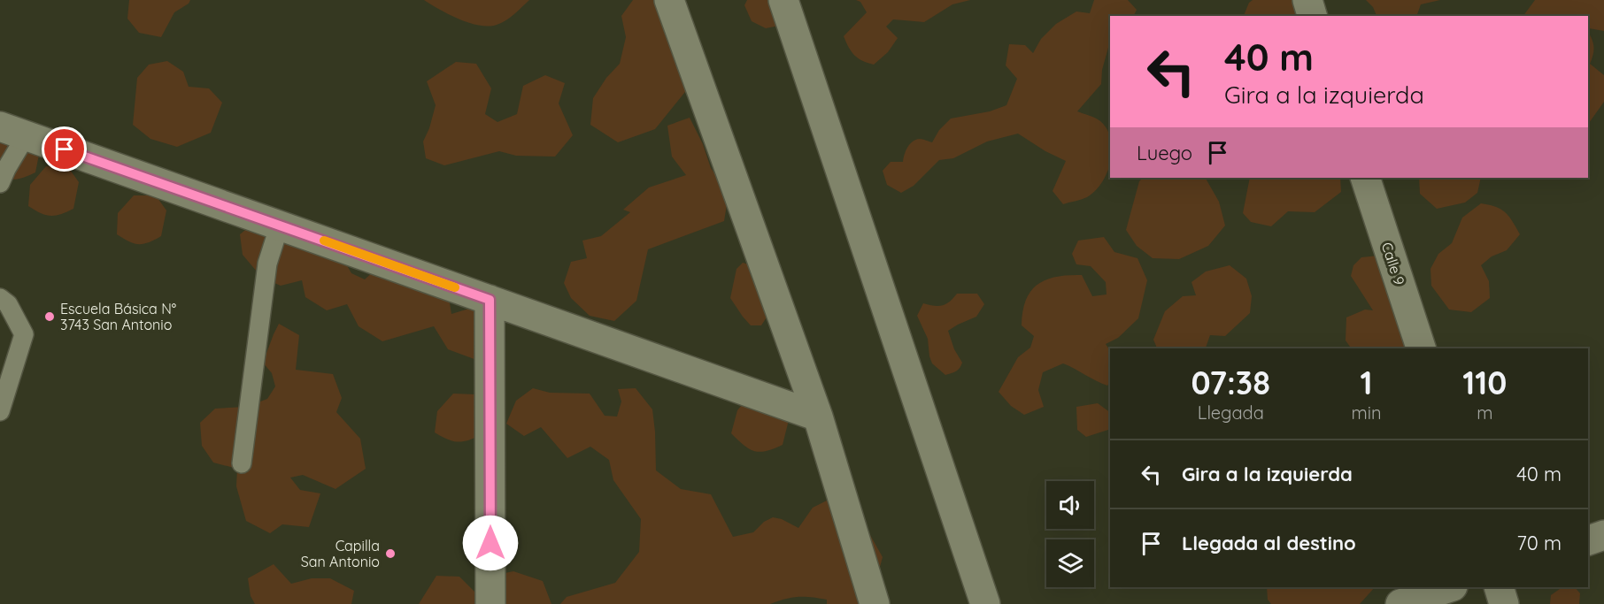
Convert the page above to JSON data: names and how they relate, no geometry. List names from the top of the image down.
{
  "streets": {
    "street": ["Calle 9"]
  },
  "places": ["Escuela Básica N° 3743 San Antonio", "Capilla San Antonio"],
  "page": {
    "turn": ["40 m", "Gira a la izquierda"],
    "then": "Luego",
    "eta": [
      "07:38",
      "Llegada",
      "1",
      "min",
      "110",
      "m"
    ],
    "list": [
      {
        "name": "Gira a la izquierda",
        "value": "40 m"
      },
      {
        "name": "Llegada al destino",
        "value": "70 m"
      }
    ]
  }
}
